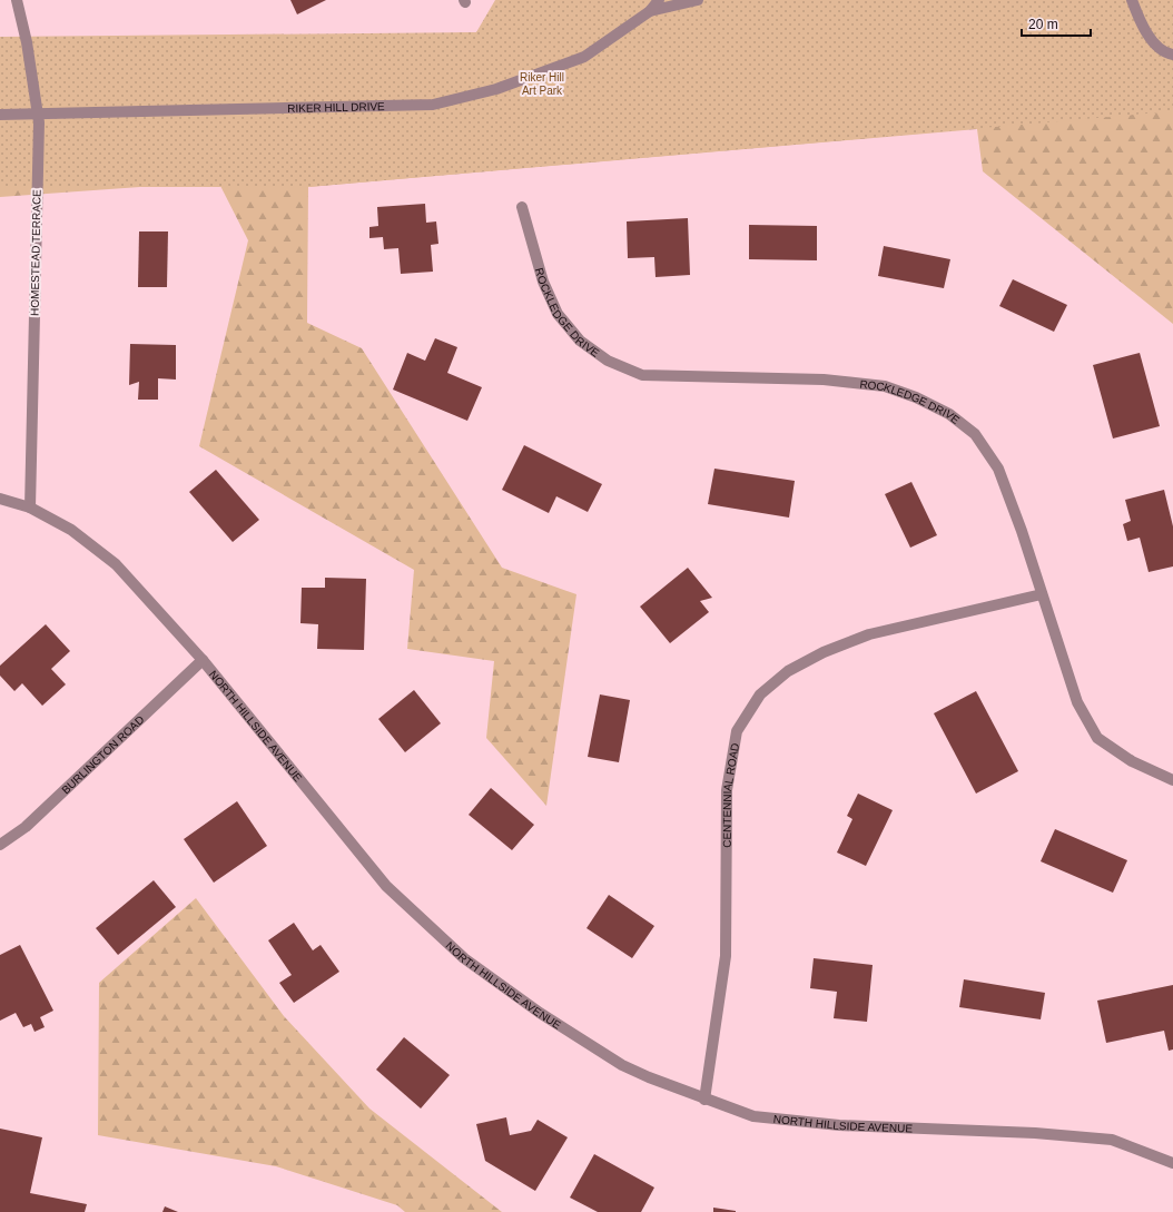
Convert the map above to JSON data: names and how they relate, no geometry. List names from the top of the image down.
{
  "streets": {
    "street": [
      "RIKER HILL DRIVE",
      "HOMESTEAD TERRACE",
      "ROCKLEDGE DRIVE",
      "NORTH HILLSIDE AVENUE",
      "BURLINGTON ROAD",
      "CENTENNIAL ROAD"
    ]
  },
  "crossings": [
    ["RIKER HILL DRIVE", "HOMESTEAD TERRACE"],
    ["HOMESTEAD TERRACE", "NORTH HILLSIDE AVENUE"],
    ["ROCKLEDGE DRIVE", "CENTENNIAL ROAD"],
    ["NORTH HILLSIDE AVENUE", "BURLINGTON ROAD"],
    ["NORTH HILLSIDE AVENUE", "CENTENNIAL ROAD"]
  ],
  "parks": ["Riker Hill Art Park"],
  "scale_bar": "20 m"
}
